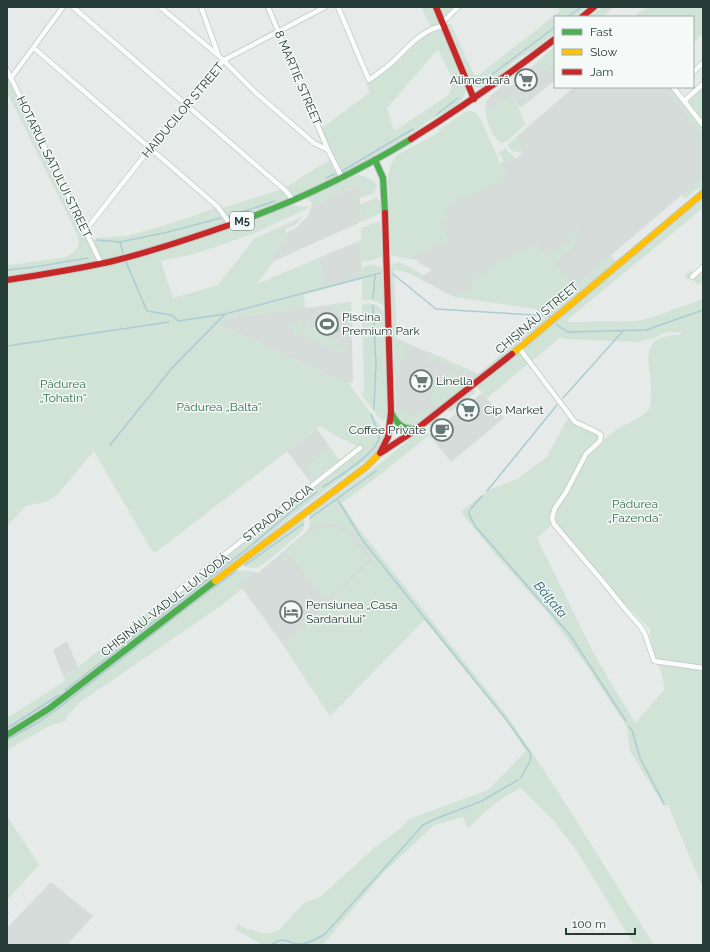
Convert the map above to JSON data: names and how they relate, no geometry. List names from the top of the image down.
{
  "streets": {
    "main road": ["M5", "CHIȘINĂU STREET", "CHIȘINĂU-VADUL LUI VODĂ"],
    "street": [
      "8 MARTIE STREET",
      "HAIDUCILOR STREET",
      "HOTARUL SATULUI STREET",
      "STRADA DACIA"
    ]
  },
  "crossings": [
    ["8 MARTIE STREET", "HAIDUCILOR STREET"],
    ["8 MARTIE STREET", "M5"],
    ["HAIDUCILOR STREET", "HOTARUL SATULUI STREET"],
    ["HOTARUL SATULUI STREET", "M5"],
    ["CHIȘINĂU STREET", "CHIȘINĂU-VADUL LUI VODĂ"]
  ],
  "water": ["Bălţata"],
  "parks": ["Pădurea „Tohatin”", "Pădurea „Balta”", "Pădurea „Fazenda”"],
  "places": {
    "supermarket": ["Alimentară", "Linella", "Cip Market"],
    "sports": ["Piscina Premium Park"],
    "cafe": ["Coffee Private"],
    "hotel": ["Pensiunea „Casa Sardarului”"]
  },
  "legend": ["Fast", "Slow", "Jam"],
  "scale_bar": "100 m"
}
